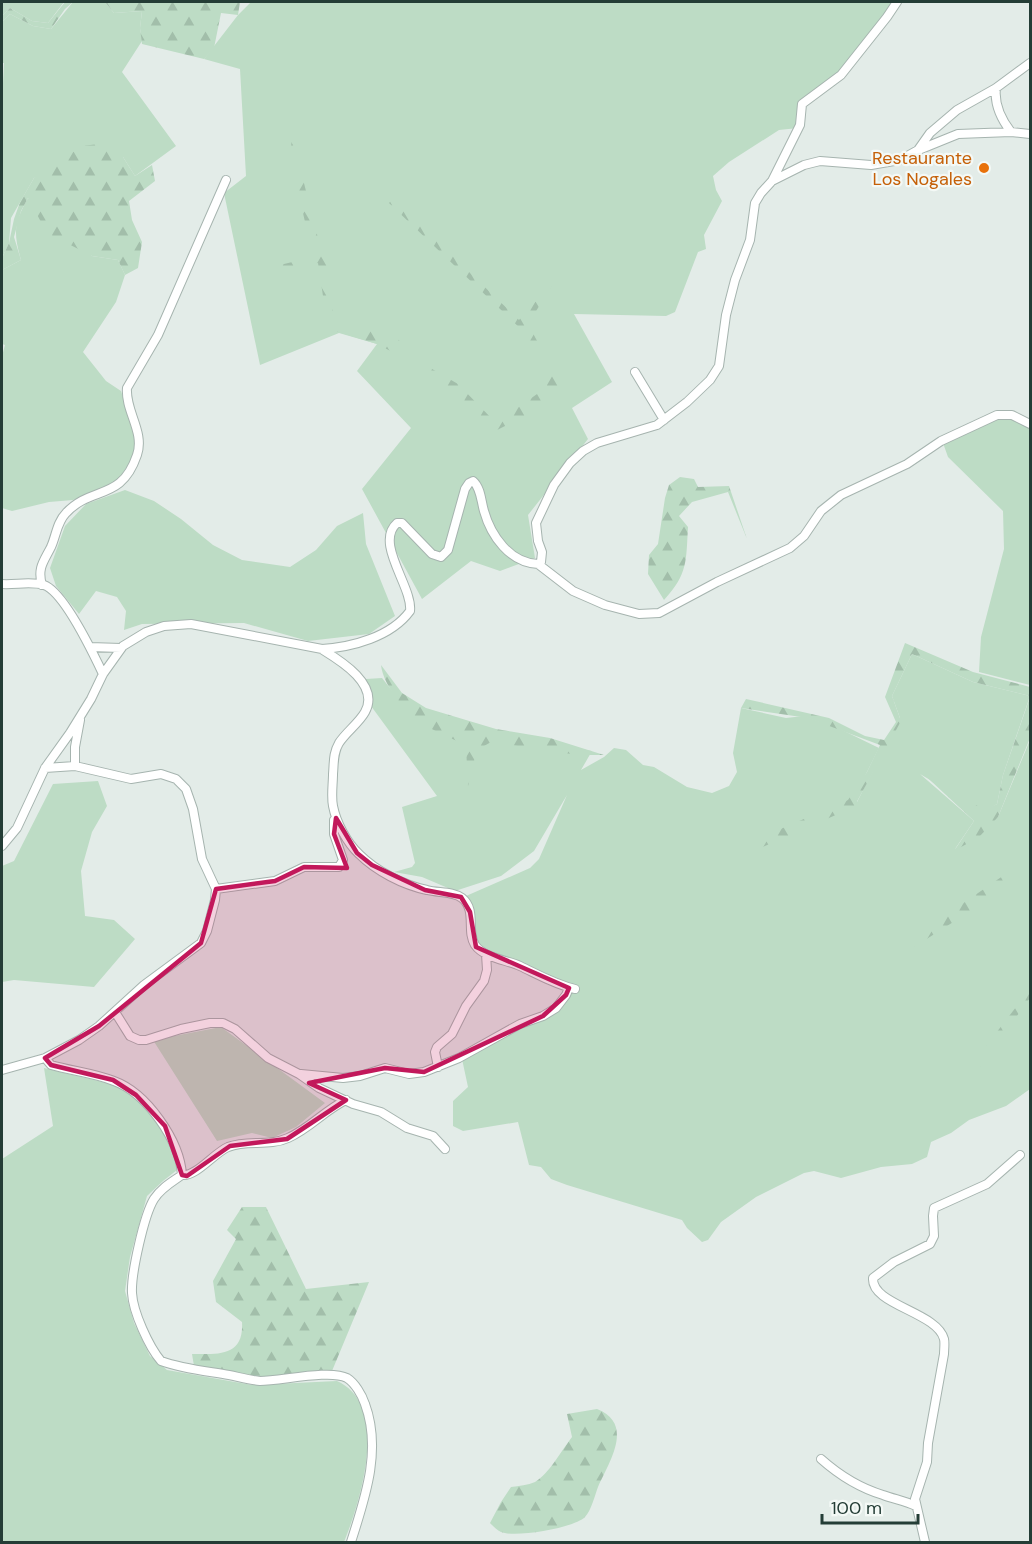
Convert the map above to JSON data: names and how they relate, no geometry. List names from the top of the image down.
{
  "places": ["Restaurante Los Nogales"],
  "scale_bar": "100 m"
}
